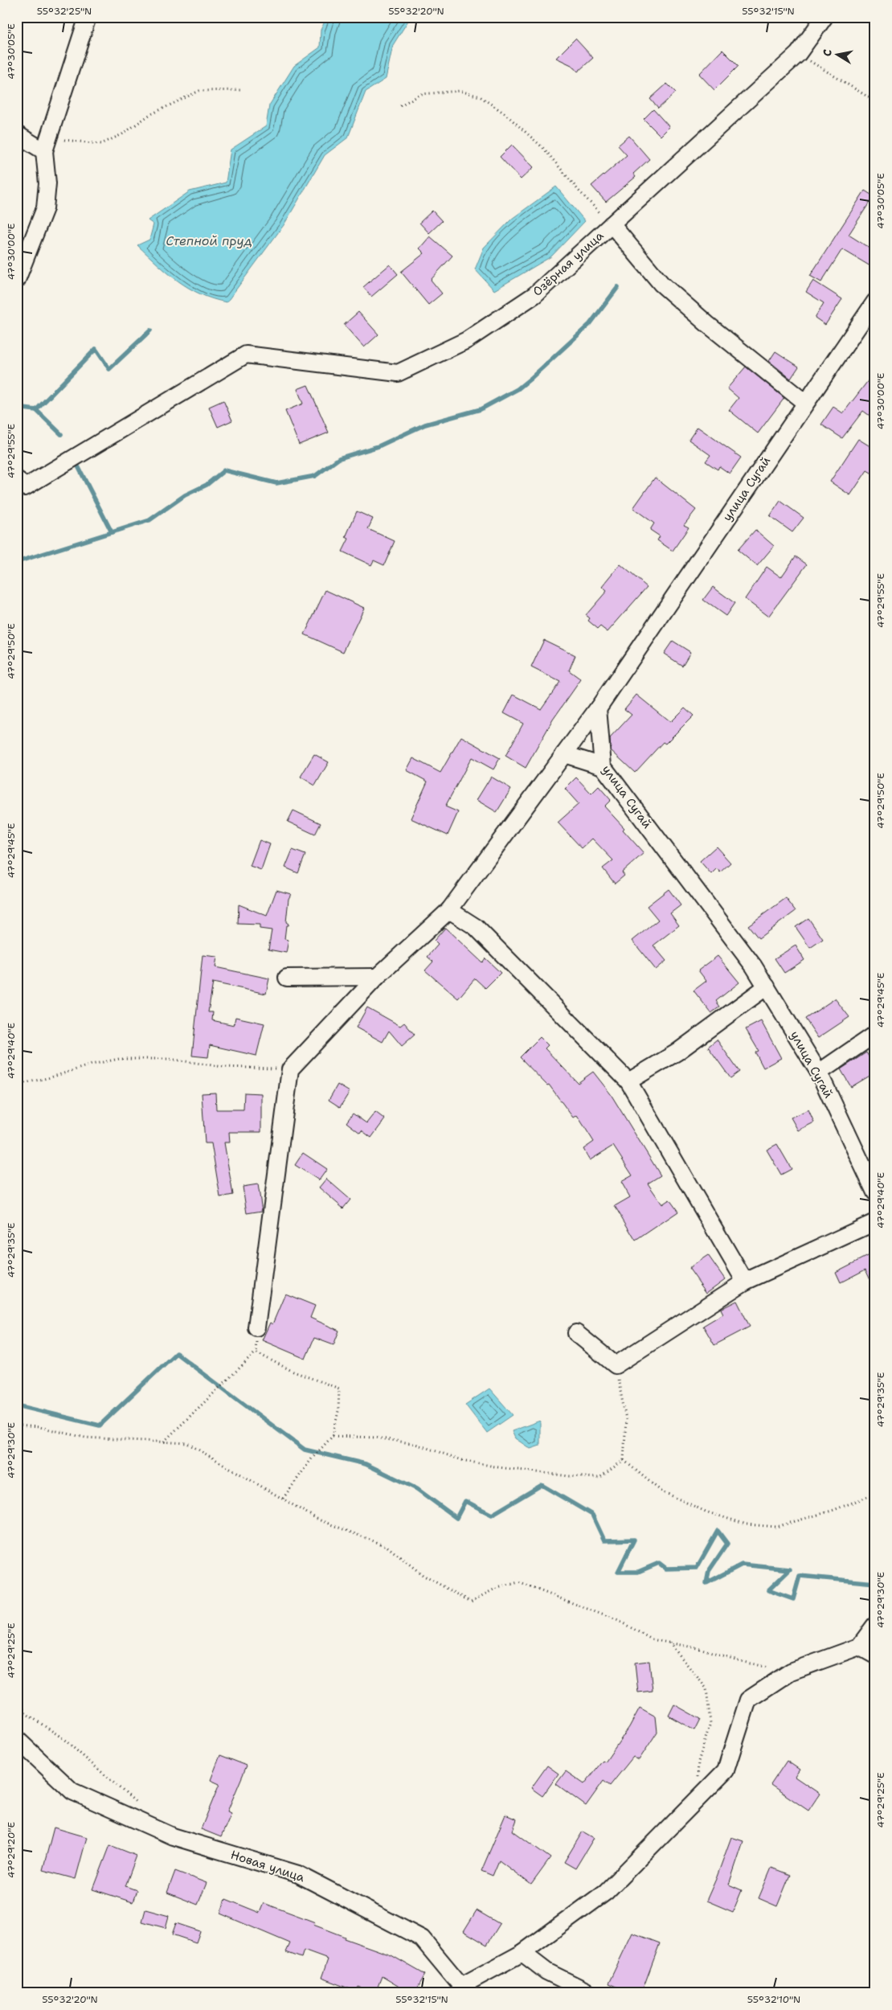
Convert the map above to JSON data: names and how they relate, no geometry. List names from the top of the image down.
{
  "streets": {
    "street": ["Озёрная улица", "улица Сугай", "Новая улица"]
  },
  "water": ["Степной пруд"],
  "north": "left",
  "coordinates": [
    "55°32'25\"N",
    "55°32'20\"N",
    "55°32'15\"N",
    "47°30'05\"E",
    "47°30'00\"E",
    "47°29'55\"E",
    "47°29'50\"E",
    "47°29'45\"E",
    "47°29'40\"E",
    "47°29'35\"E",
    "47°29'30\"E",
    "47°29'25\"E",
    "47°29'20\"E",
    "55°32'10\"N"
  ]
}
